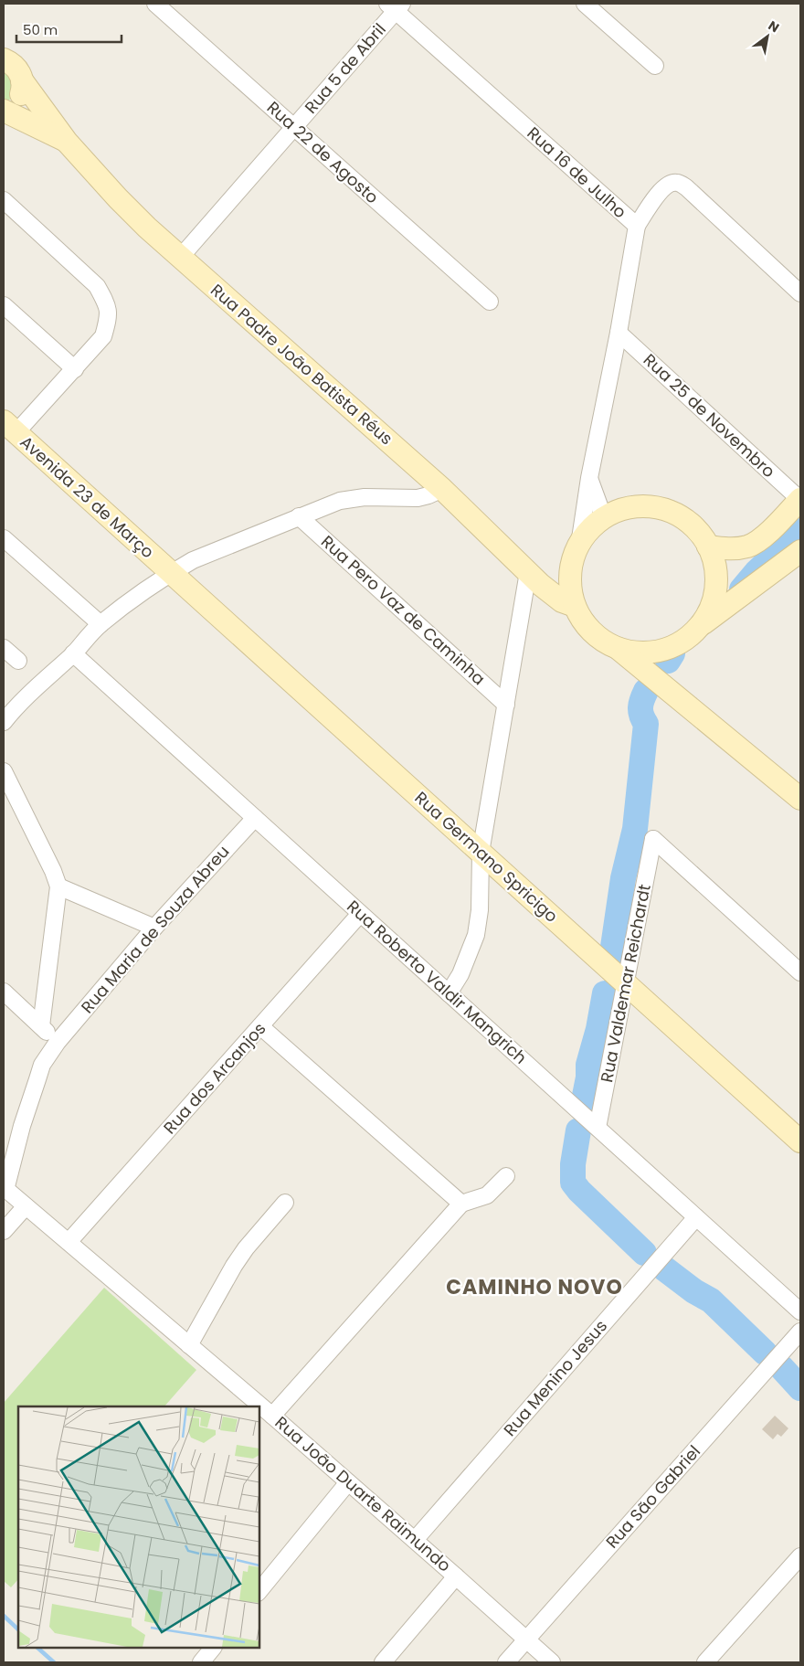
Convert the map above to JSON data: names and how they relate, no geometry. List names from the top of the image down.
{
  "streets": {
    "main road": ["Rua Padre João Batista Réus", "Avenida 23 de Março", "Rua Germano Spricigo"],
    "street": [
      "Rua 5 de Abril",
      "Rua 22 de Agosto",
      "Rua 16 de Julho",
      "Rua 25 de Novembro",
      "Rua Pero Vaz de Caminha",
      "Rua Maria de Souza Abreu",
      "Rua Roberto Valdir Mangrich",
      "Rua Valdemar Reichardt",
      "Rua dos Arcanjos",
      "Rua Menino Jesus",
      "Rua João Duarte Raimundo",
      "Rua São Gabriel"
    ]
  },
  "crossings": [
    ["Rua 5 de Abril", "Rua 22 de Agosto"],
    ["Rua 5 de Abril", "Rua 16 de Julho"],
    ["Rua 5 de Abril", "Rua Padre João Batista Réus"],
    ["Rua 16 de Julho", "Rua Padre João Batista Réus"],
    ["Rua 16 de Julho", "Rua 25 de Novembro"],
    ["Avenida 23 de Março", "Rua Germano Spricigo"],
    ["Rua Germano Spricigo", "Rua Valdemar Reichardt"],
    ["Rua Maria de Souza Abreu", "Rua Roberto Valdir Mangrich"],
    ["Rua Maria de Souza Abreu", "Rua João Duarte Raimundo"],
    ["Rua Roberto Valdir Mangrich", "Rua Valdemar Reichardt"],
    ["Rua Roberto Valdir Mangrich", "Rua dos Arcanjos"],
    ["Rua Roberto Valdir Mangrich", "Rua Menino Jesus"],
    ["Rua dos Arcanjos", "Rua João Duarte Raimundo"],
    ["Rua Menino Jesus", "Rua João Duarte Raimundo"],
    ["Rua João Duarte Raimundo", "Rua São Gabriel"]
  ],
  "districts": ["CAMINHO NOVO"],
  "scale_bar": "50 m",
  "north": "top right"
}
